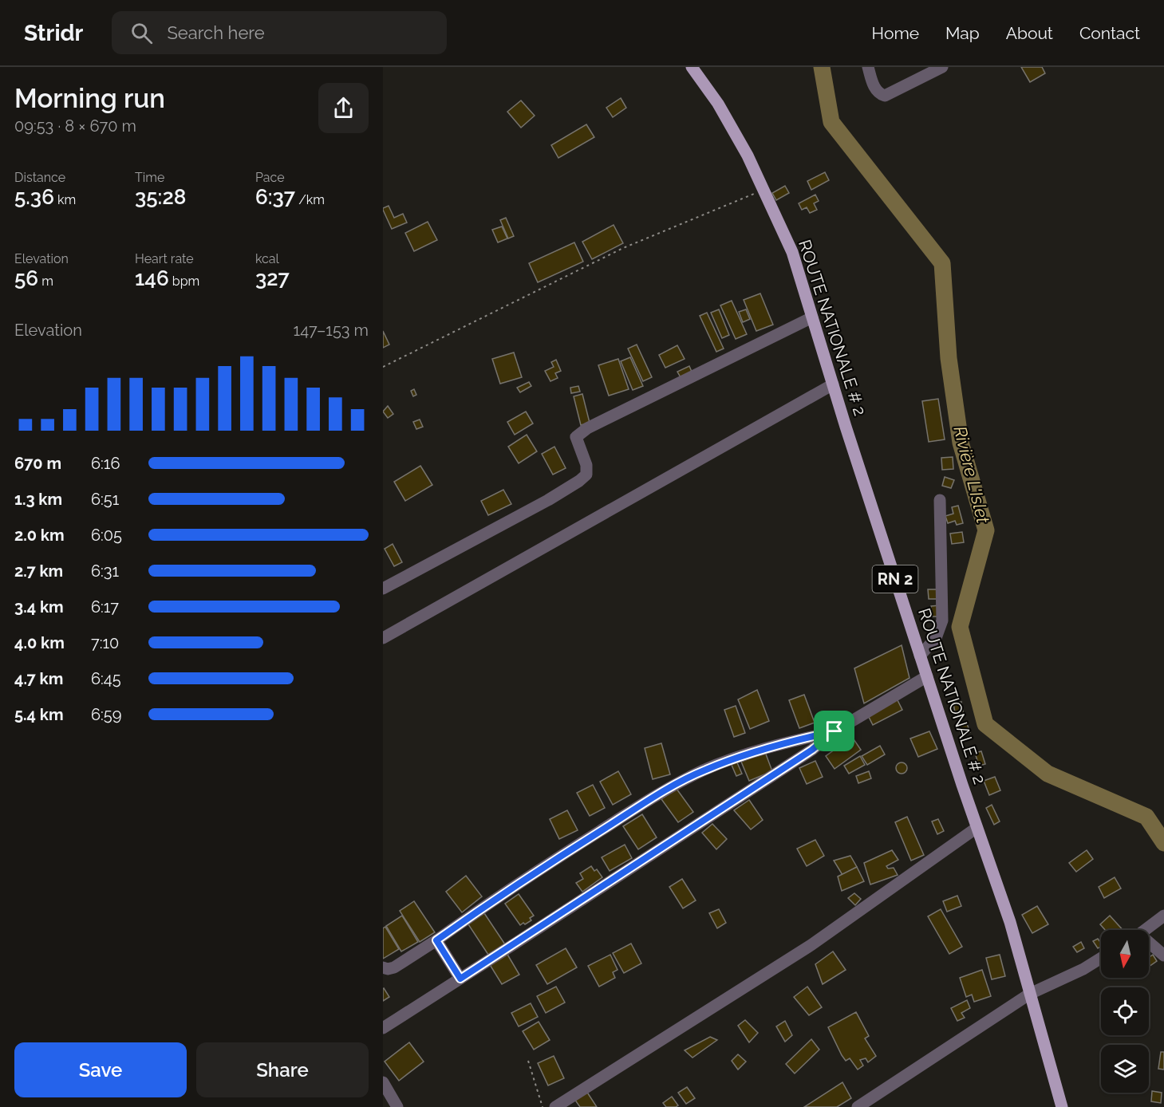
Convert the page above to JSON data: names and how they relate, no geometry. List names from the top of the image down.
{
  "streets": {
    "main road": ["ROUTE NATIONALE # 2", "RN 2"]
  },
  "water": ["Rivière L'Islet"],
  "north": "bottom",
  "page": {
    "header": "Stridr",
    "search": "Search here",
    "nav": [
      "Home",
      "Map",
      "About",
      "Contact"
    ],
    "heading": ["Morning run", "09:53 · 8 × 670 m"],
    "stats": [
      ["Distance", "5.36 km"],
      ["Time", "35:28"],
      ["Pace", "6:37 /km"],
      ["Elevation", "56 m"],
      ["Heart rate", "146 bpm"],
      ["kcal", "327"]
    ],
    "chart": ["Elevation", "147–153 m"],
    "list": [
      {
        "name": "670 m",
        "note": "6:16"
      },
      {
        "name": "1.3 km",
        "note": "6:51"
      },
      {
        "name": "2.0 km",
        "note": "6:05"
      },
      {
        "name": "2.7 km",
        "note": "6:31"
      },
      {
        "name": "3.4 km",
        "note": "6:17"
      },
      {
        "name": "4.0 km",
        "note": "7:10"
      },
      {
        "name": "4.7 km",
        "note": "6:45"
      },
      {
        "name": "5.4 km",
        "note": "6:59"
      }
    ],
    "buttons": ["Save", "Share"]
  }
}
